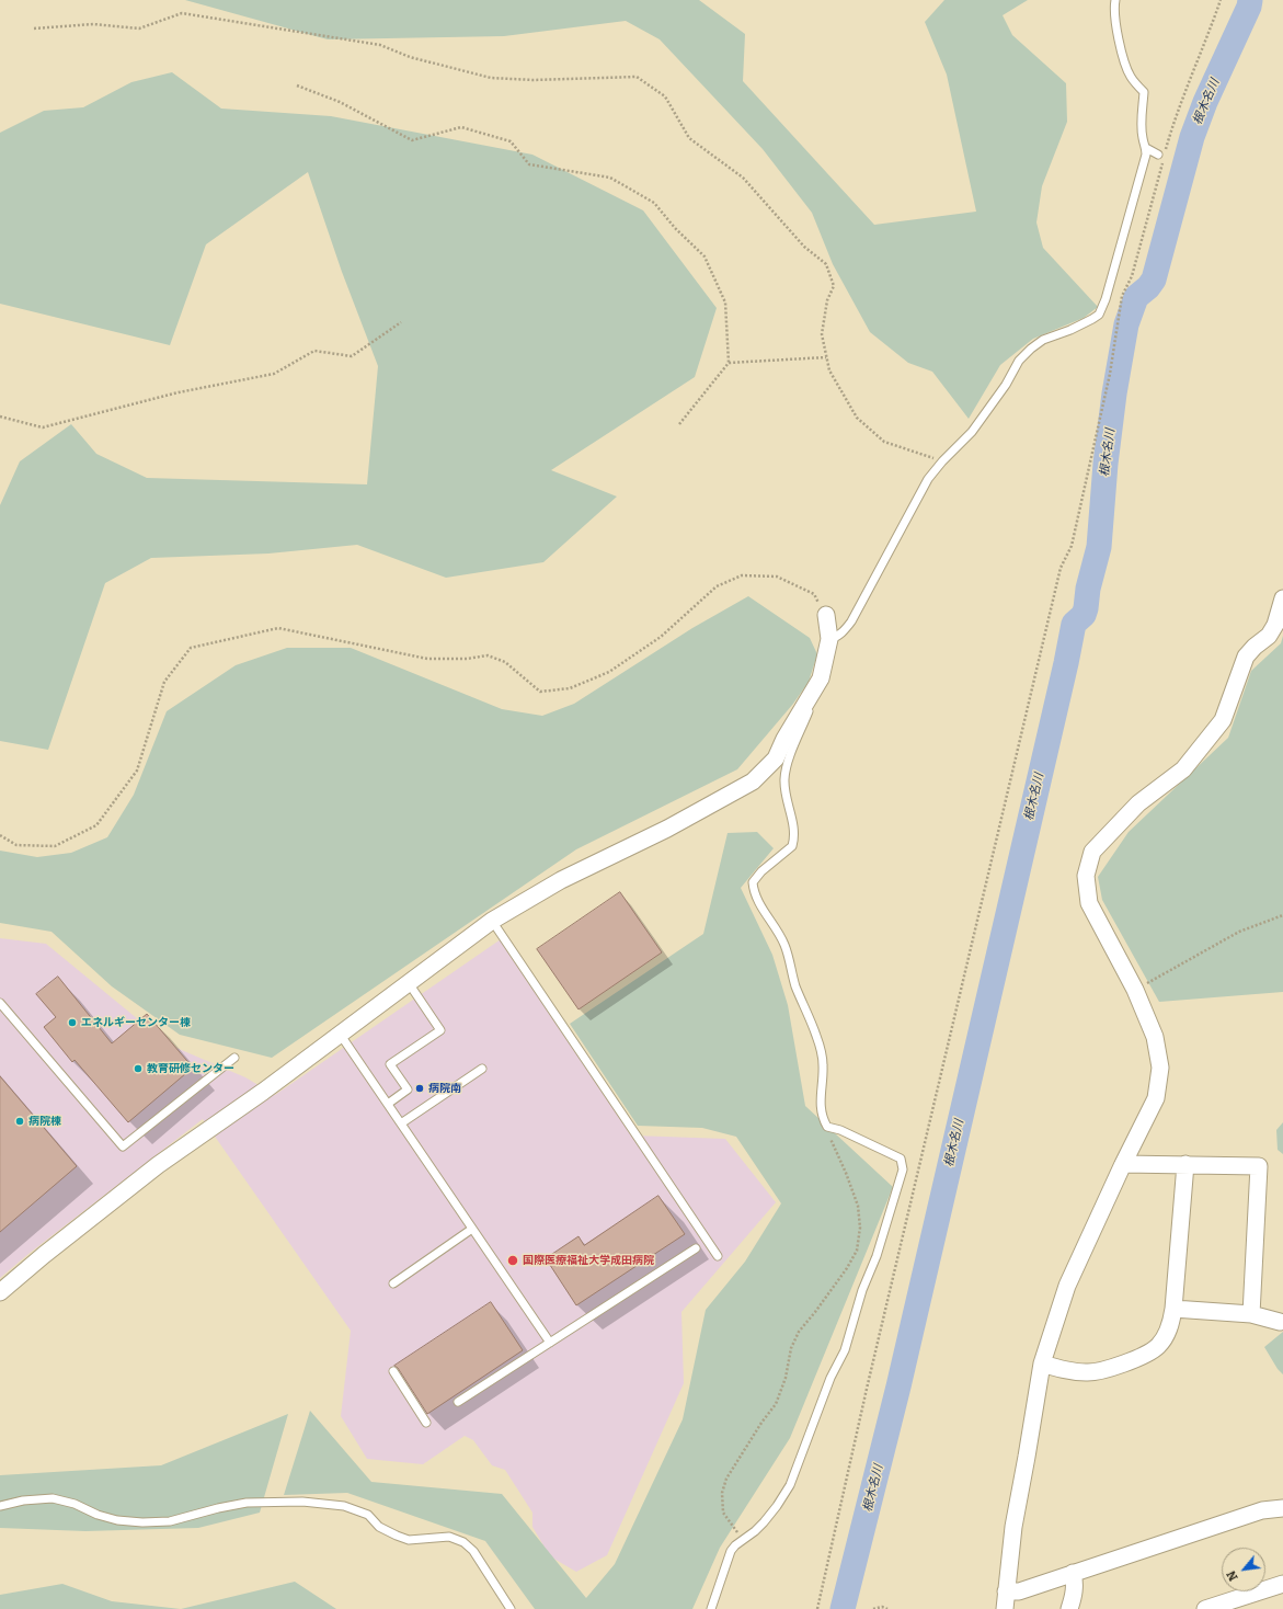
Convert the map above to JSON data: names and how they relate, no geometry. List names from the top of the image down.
{
  "water": ["根木名川"],
  "places": [
    "エネルギーセンター棟",
    "教育研修センター",
    "病院南",
    "病院棟",
    "国際医療福祉大学成田病院"
  ],
  "north": "bottom left"
}
